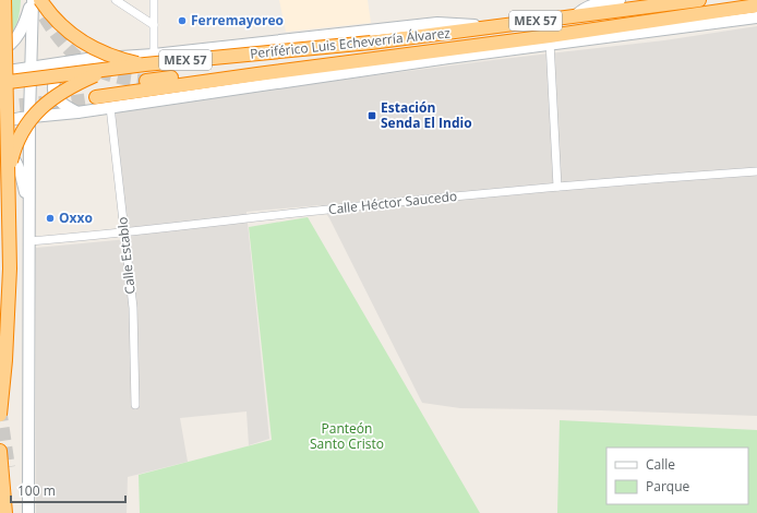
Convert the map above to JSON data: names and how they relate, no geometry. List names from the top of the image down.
{
  "streets": {
    "highway": ["MEX 57", "Periférico Luis Echeverría Álvarez"],
    "street": ["Calle Héctor Saucedo", "Calle Establo"]
  },
  "crossings": [
    ["Calle Héctor Saucedo", "Calle Establo"]
  ],
  "parks": ["Panteón Santo Cristo"],
  "places": {
    "other": ["Ferremayoreo", "Oxxo"],
    "transit": ["Estación Senda El Indio"]
  },
  "legend": ["Calle", "Parque"],
  "scale_bar": "100 m"
}
